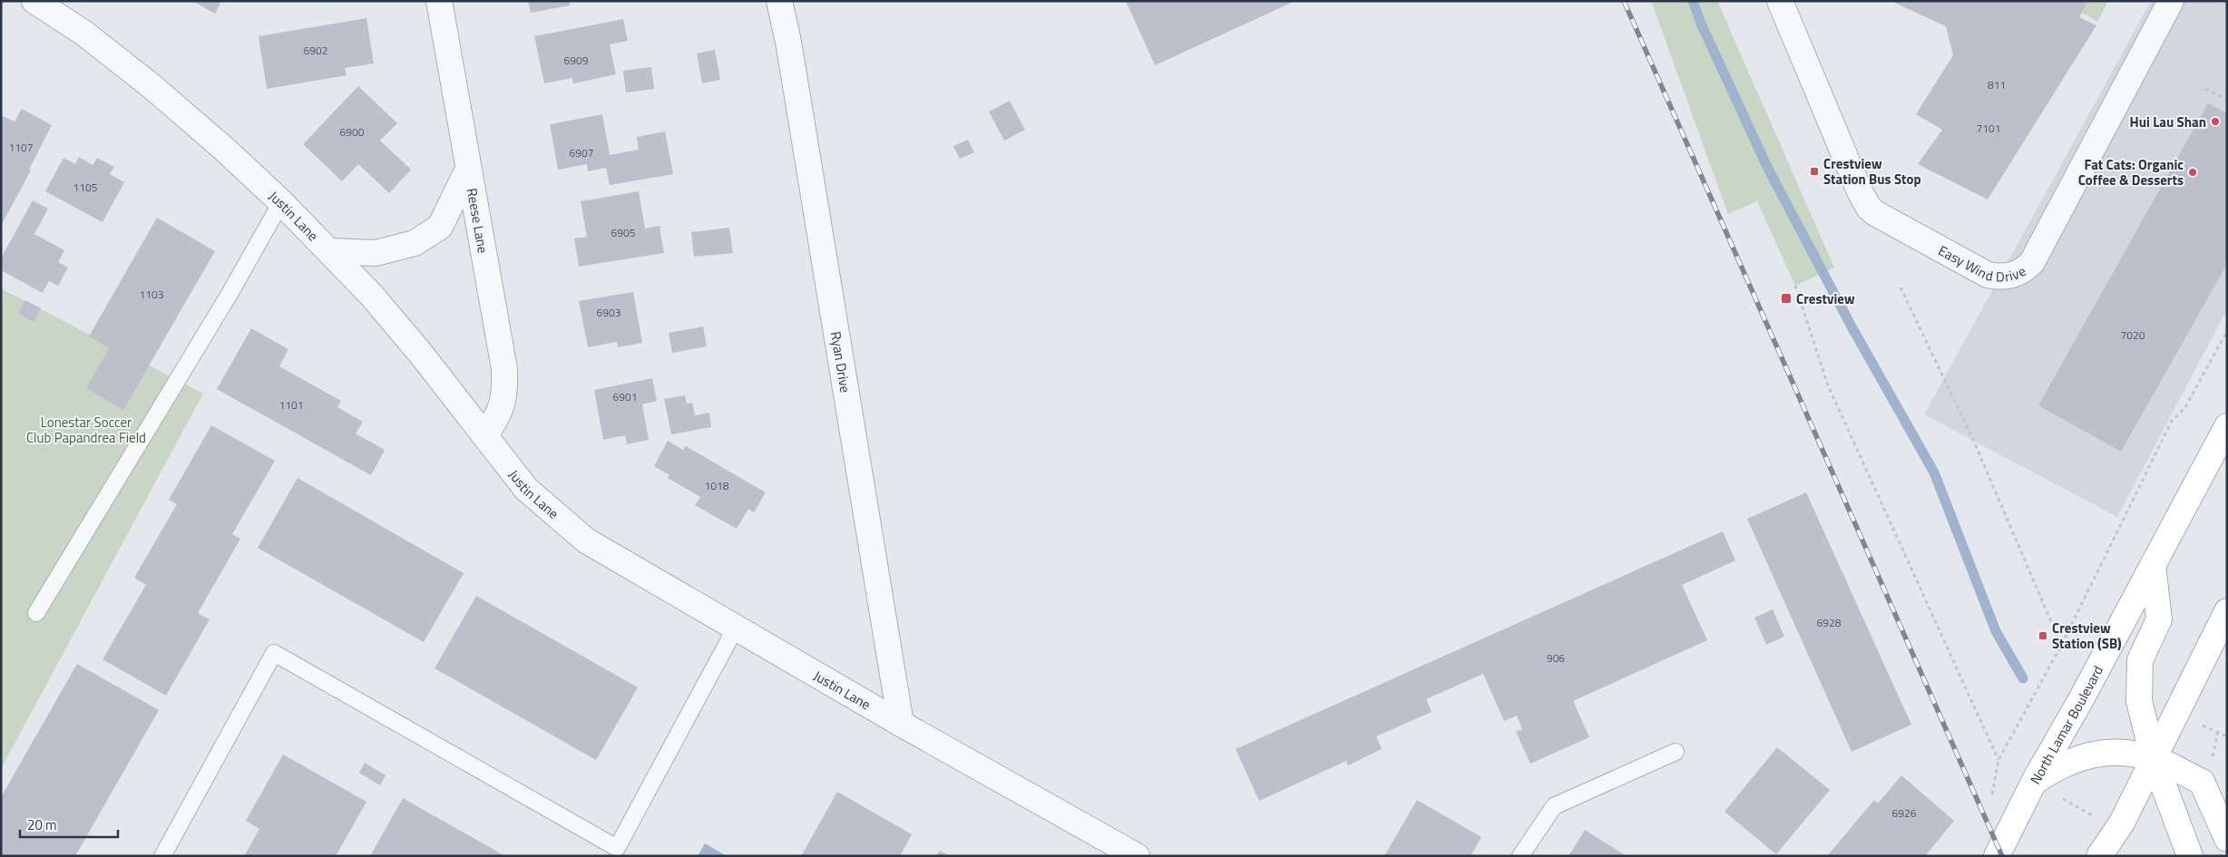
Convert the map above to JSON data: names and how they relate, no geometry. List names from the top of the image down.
{
  "streets": {
    "main road": ["North Lamar Boulevard"],
    "street": [
      "Justin Lane",
      "Reese Lane",
      "Easy Wind Drive",
      "Ryan Drive"
    ]
  },
  "crossings": [
    ["Justin Lane", "Reese Lane"],
    ["Justin Lane", "Ryan Drive"]
  ],
  "parks": ["Lonestar Soccer Club Papandrea Field"],
  "places": {
    "other": ["Hui Lau Shan", "Fat Cats: Organic Coffee & Desserts"],
    "transit": ["Crestview Station Bus Stop", "Crestview", "Crestview Station (SB)"]
  },
  "house_numbers": [
    "6902",
    "6909",
    "811",
    "7101",
    "6900",
    "1107",
    "6907",
    "1105",
    "6905",
    "1103",
    "6903",
    "7020",
    "6901",
    "1101",
    "1018",
    "6928",
    "906",
    "6926"
  ],
  "scale_bar": "20 m"
}
